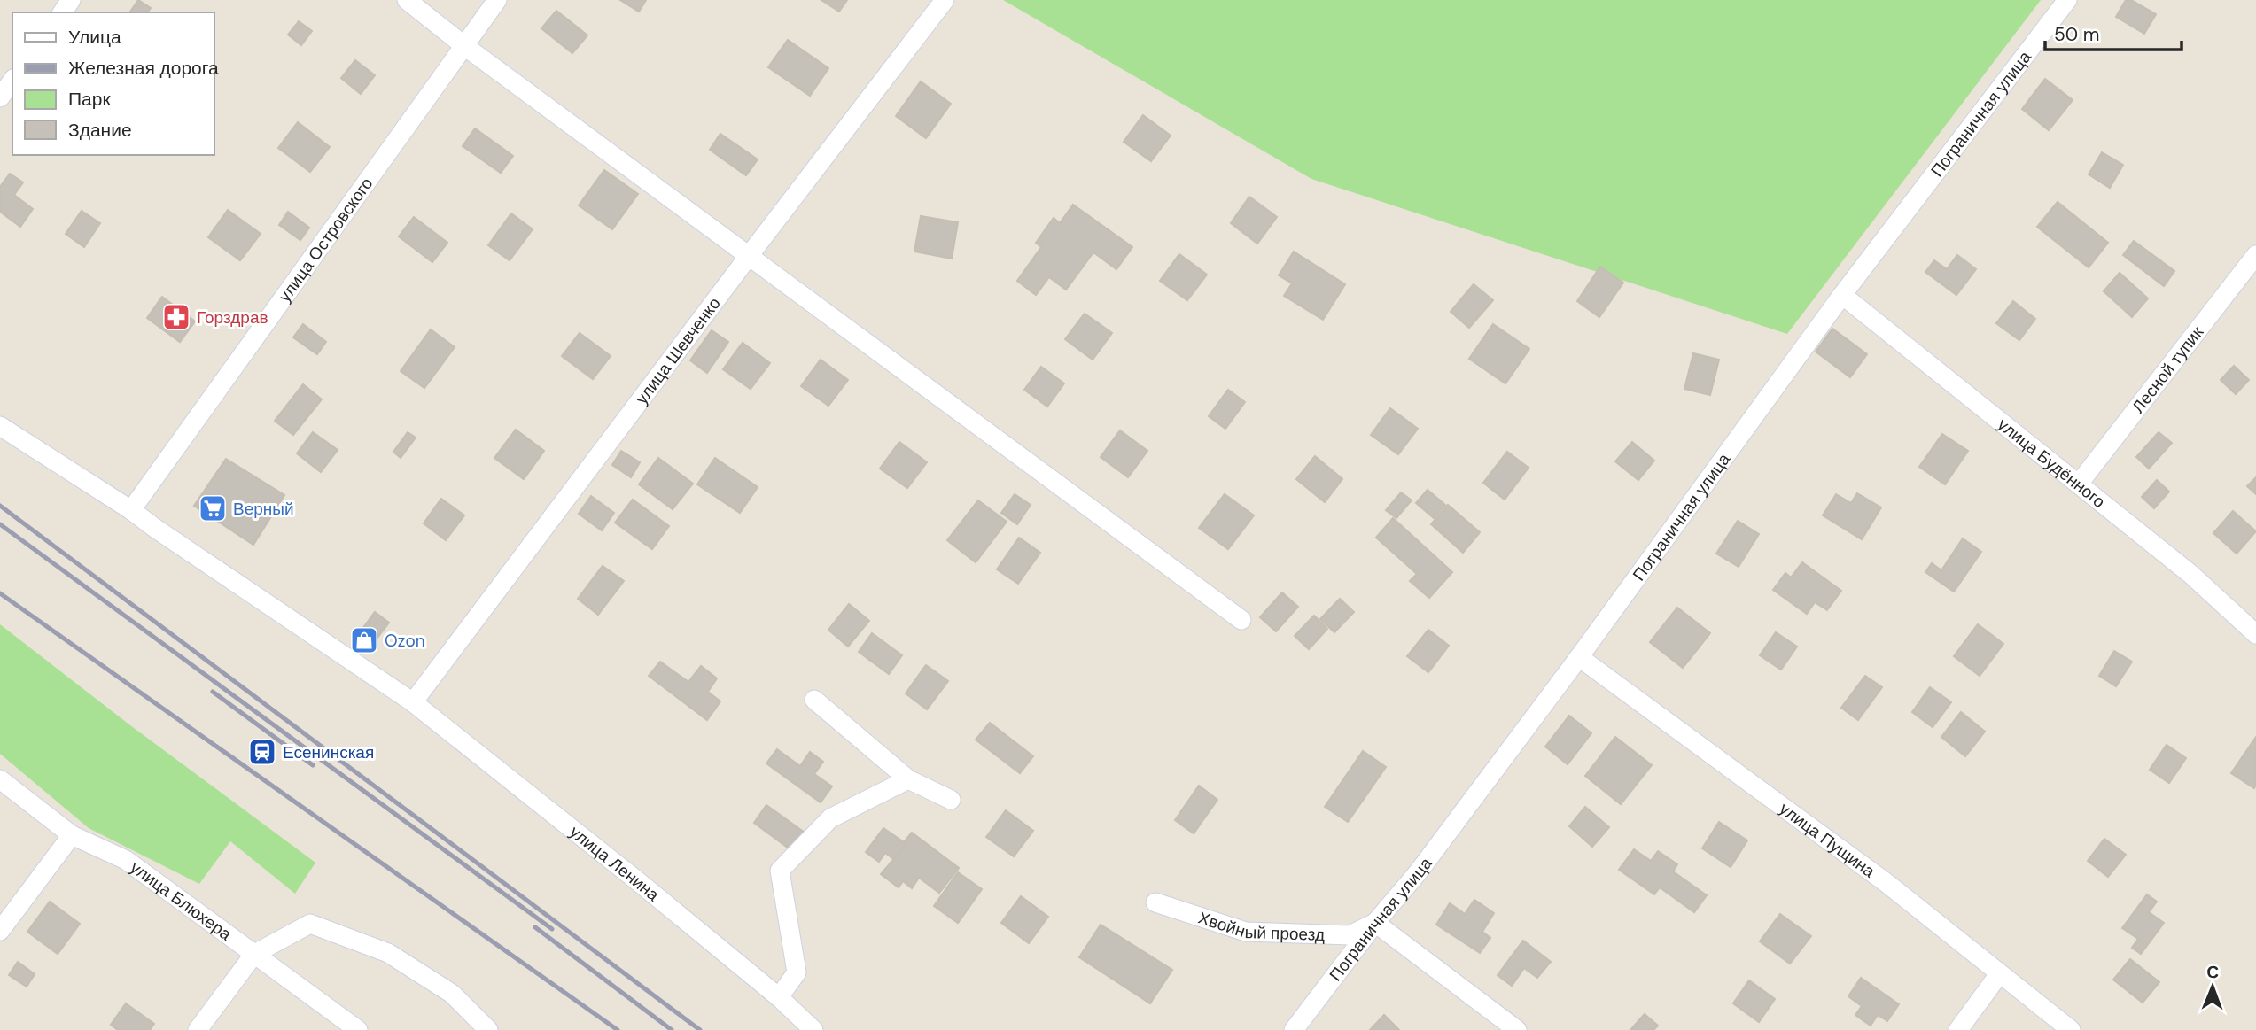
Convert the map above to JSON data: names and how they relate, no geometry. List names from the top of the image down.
{
  "streets": {
    "street": [
      "Пограничная улица",
      "улица Островского",
      "улица Шевченко",
      "Лесной тупик",
      "улица Будённого",
      "улица Пущина",
      "улица Ленина",
      "улица Блюхера",
      "Хвойный проезд"
    ]
  },
  "crossings": [
    ["Пограничная улица", "улица Будённого"],
    ["Пограничная улица", "улица Пущина"],
    ["Пограничная улица", "Хвойный проезд"],
    ["улица Островского", "улица Ленина"],
    ["улица Шевченко", "улица Ленина"],
    ["Лесной тупик", "улица Будённого"]
  ],
  "places": {
    "pharmacy": ["Горздрав"],
    "supermarket": ["Верный"],
    "shop": ["Ozon"],
    "station": ["Есенинская"]
  },
  "legend": [
    "Улица",
    "Железная дорога",
    "Парк",
    "Здание"
  ],
  "scale_bar": "50 m",
  "north": "top"
}
